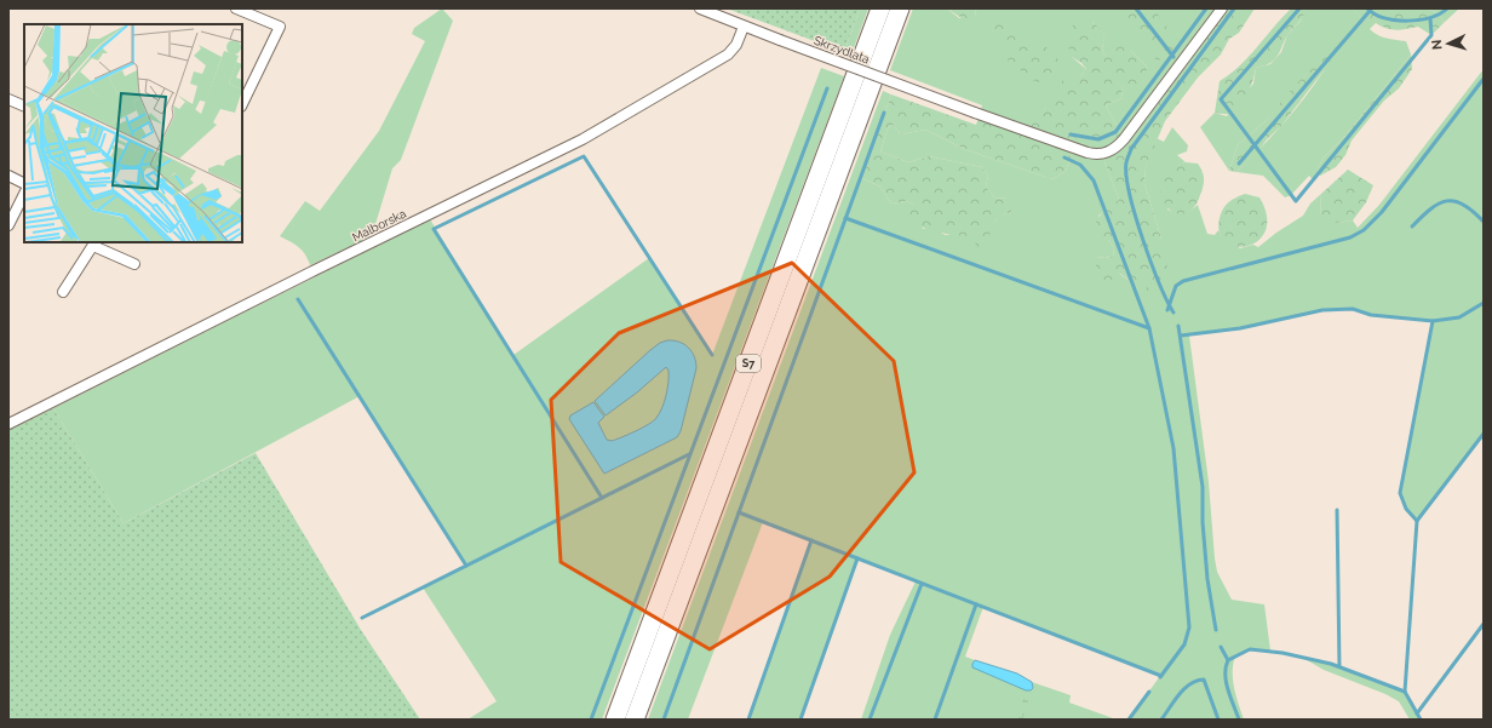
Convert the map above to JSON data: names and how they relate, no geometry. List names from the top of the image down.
{
  "streets": {
    "highway": ["S7"],
    "street": ["Skrzydlata", "Malborska"]
  },
  "crossings": [
    ["Skrzydlata", "Malborska"]
  ],
  "north": "left"
}
